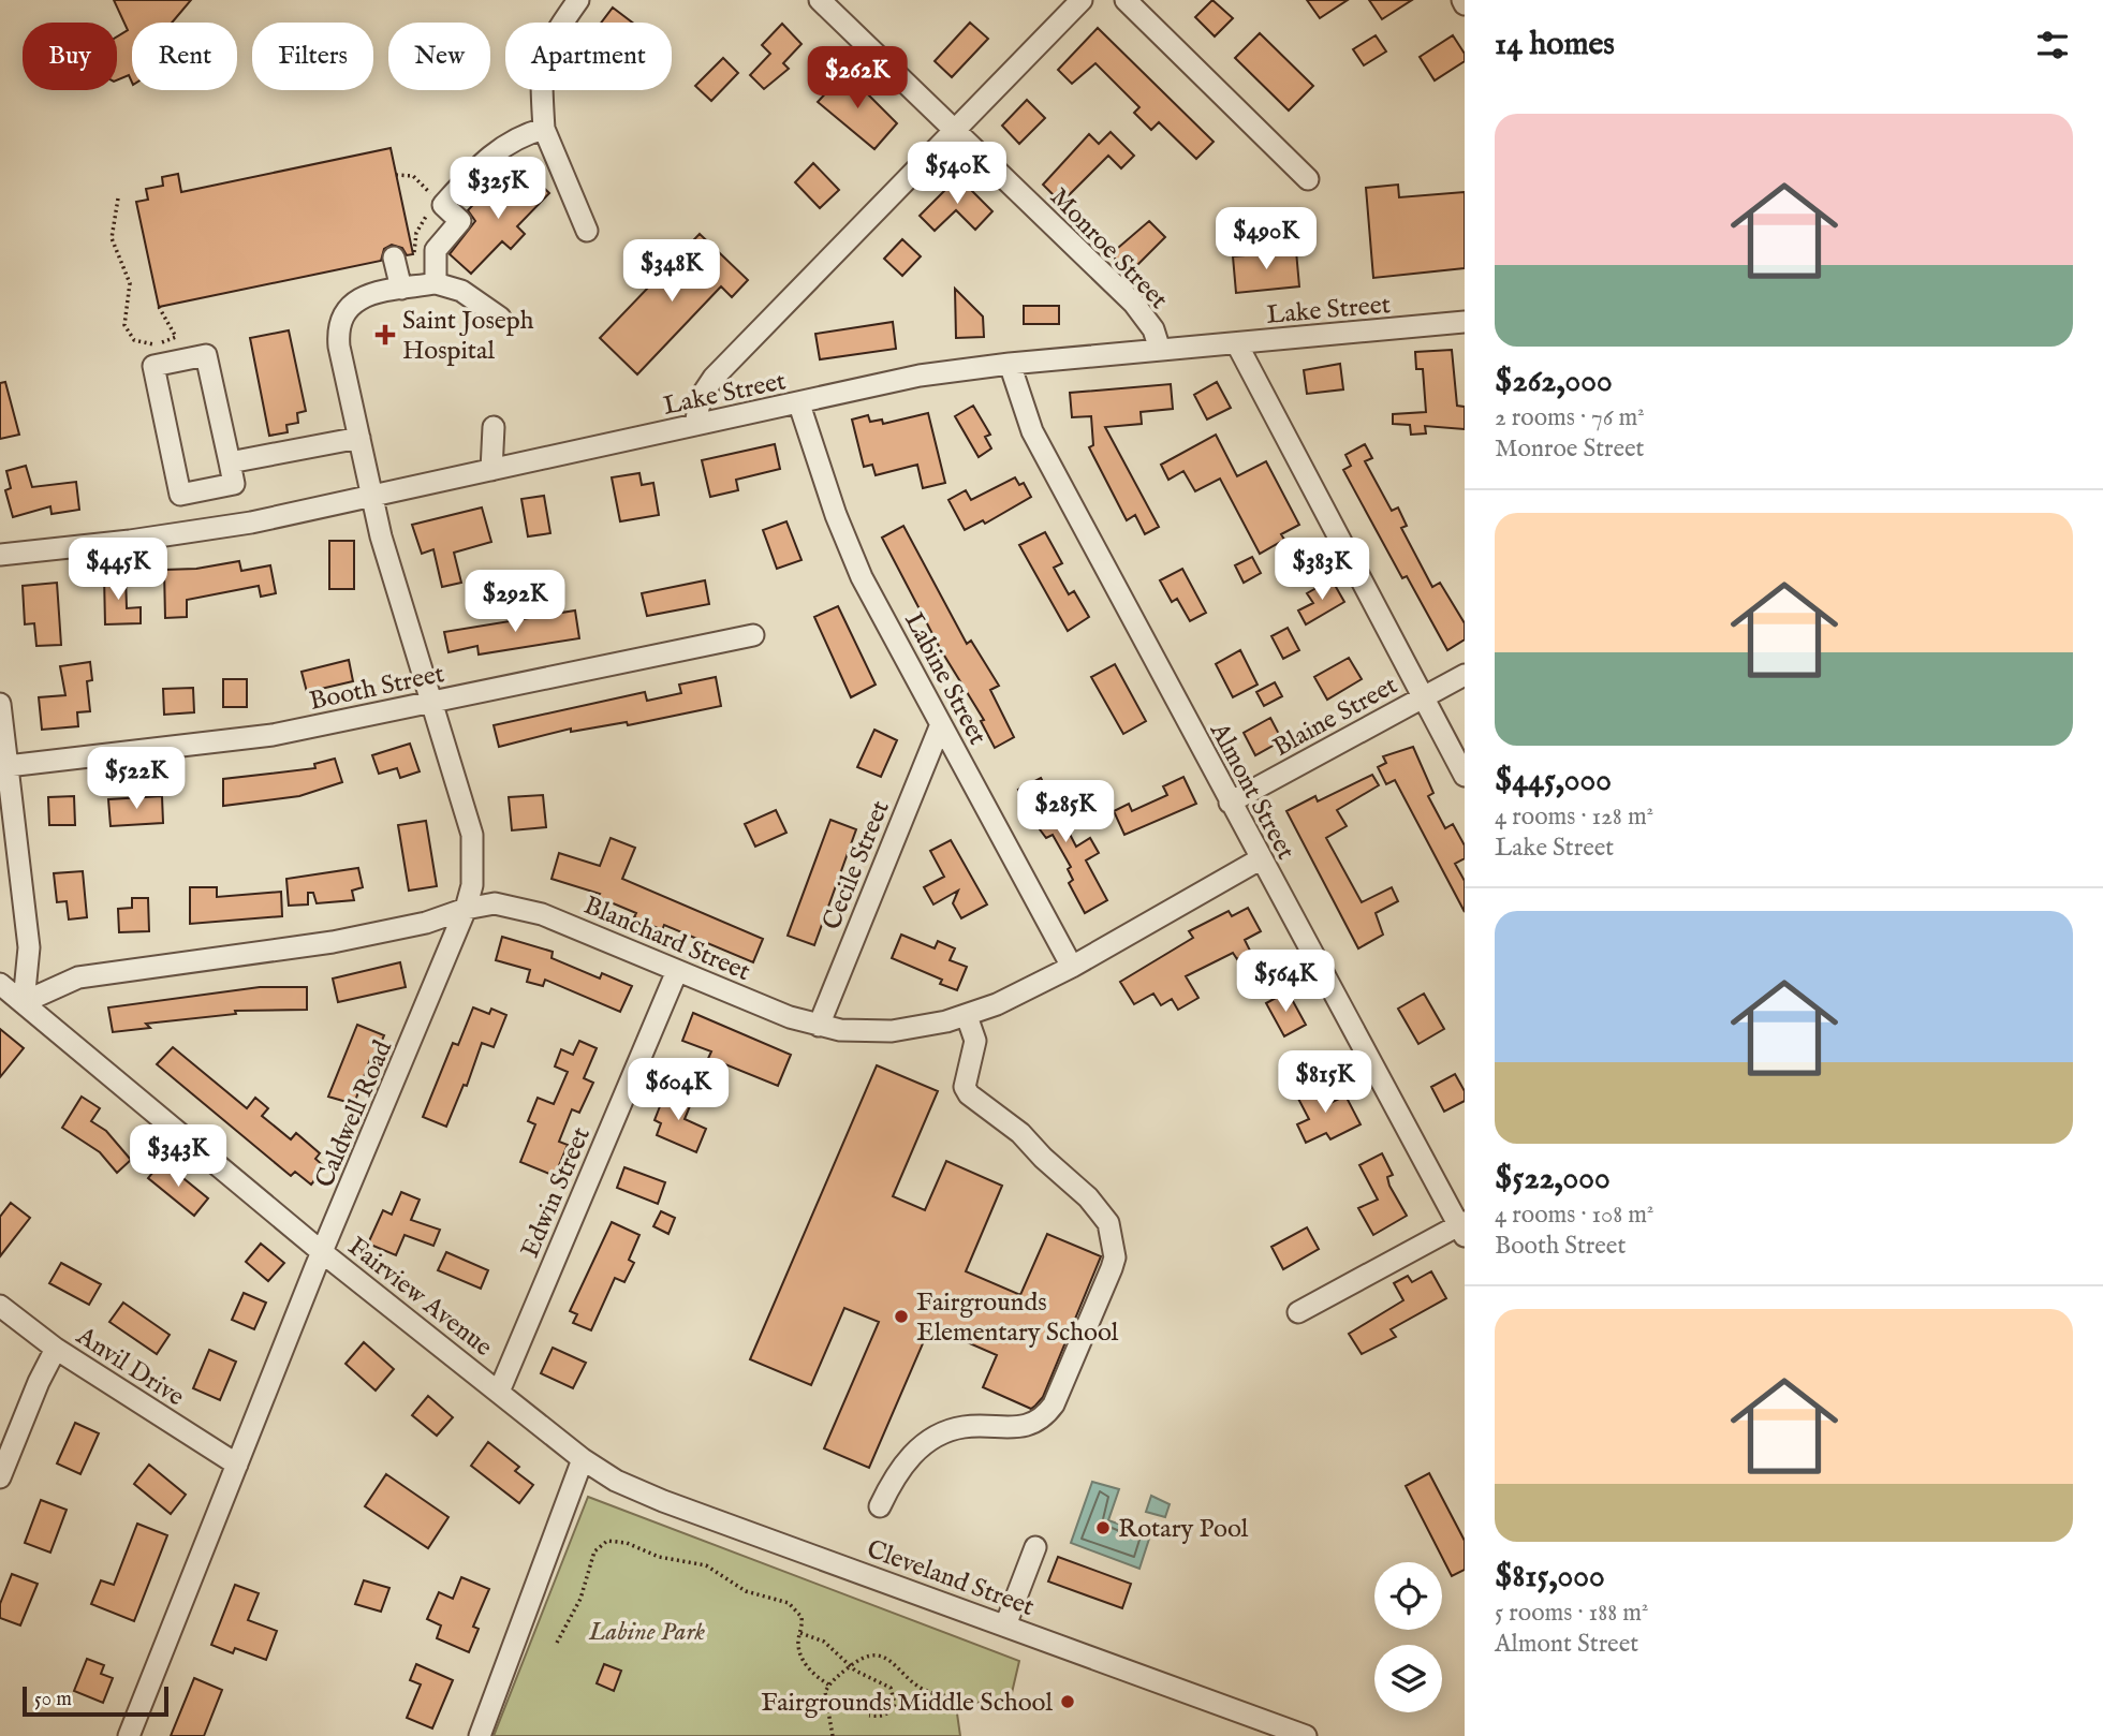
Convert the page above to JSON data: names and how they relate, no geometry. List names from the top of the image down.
{
  "streets": {
    "street": [
      "Monroe Street",
      "Lake Street",
      "Labine Street",
      "Booth Street",
      "Blaine Street",
      "Almont Street",
      "Cecile Street",
      "Blanchard Street",
      "Caldwell Road",
      "Edwin Street",
      "Fairview Avenue",
      "Anvil Drive",
      "Cleveland Street"
    ]
  },
  "crossings": [
    ["Monroe Street", "Lake Street"],
    ["Lake Street", "Labine Street"],
    ["Lake Street", "Almont Street"],
    ["Lake Street", "Caldwell Road"],
    ["Labine Street", "Cecile Street"],
    ["Labine Street", "Blanchard Street"],
    ["Booth Street", "Caldwell Road"],
    ["Blaine Street", "Almont Street"],
    ["Almont Street", "Blanchard Street"],
    ["Cecile Street", "Blanchard Street"],
    ["Blanchard Street", "Caldwell Road"],
    ["Blanchard Street", "Edwin Street"],
    ["Blanchard Street", "Fairview Avenue"],
    ["Caldwell Road", "Fairview Avenue"],
    ["Caldwell Road", "Anvil Drive"],
    ["Edwin Street", "Fairview Avenue"],
    ["Fairview Avenue", "Cleveland Street"]
  ],
  "parks": ["Labine Park"],
  "places": {
    "health": ["Saint Joseph Hospital"],
    "other": ["Fairgrounds Elementary School", "Rotary Pool", "Fairgrounds Middle School"]
  },
  "scale_bar": "50 m",
  "page": {
    "heading": "14 homes",
    "chip": [
      "Buy",
      "Rent",
      "Filters",
      "New",
      "Apartment"
    ],
    "price": [
      "$262K",
      "$540K",
      "$325K",
      "$490K",
      "$348K",
      "$445K",
      "$383K",
      "$292K",
      "$522K",
      "$285K",
      "$564K",
      "$815K",
      "$604K",
      "$343K"
    ],
    "list": [
      {
        "name": "$262,000",
        "note": "2 rooms · 76 m² · Monroe Street"
      },
      {
        "name": "$445,000",
        "note": "4 rooms · 128 m² · Lake Street"
      },
      {
        "name": "$522,000",
        "note": "4 rooms · 108 m² · Booth Street"
      },
      {
        "name": "$815,000",
        "note": "5 rooms · 188 m² · Almont Street"
      }
    ],
    "scale": "50 m"
  }
}
